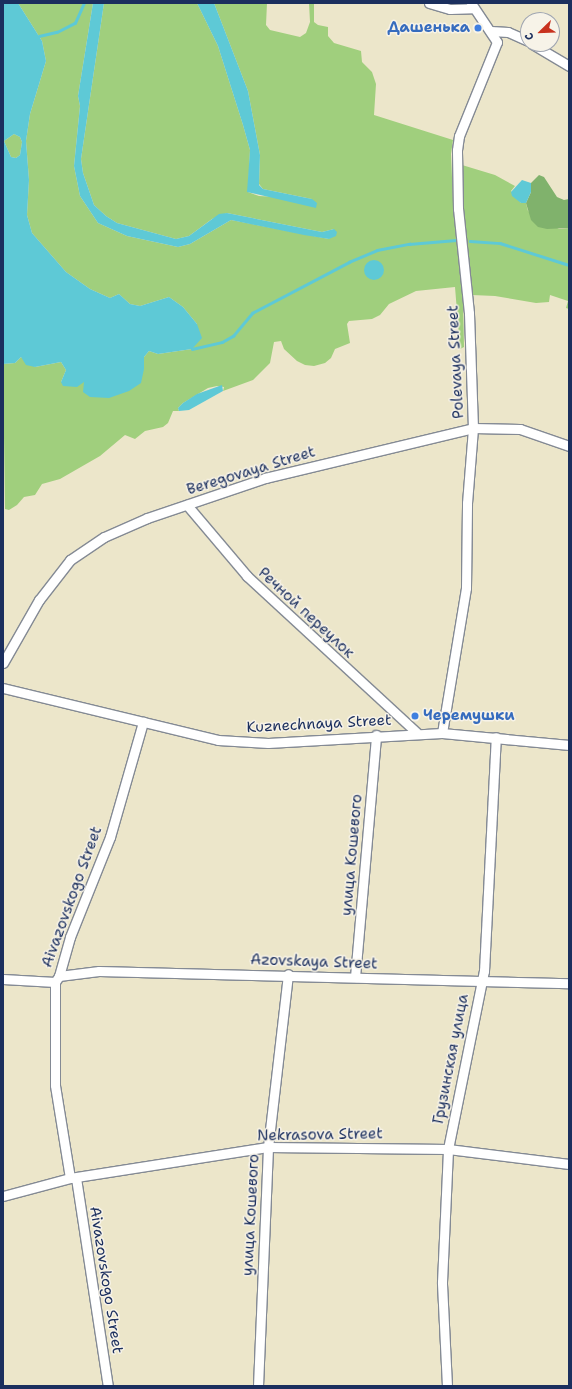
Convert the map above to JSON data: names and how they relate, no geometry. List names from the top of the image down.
{
  "streets": {
    "street": [
      "Polevaya Street",
      "Beregovaya Street",
      "Речной переулок",
      "Kuznechnaya Street",
      "улица Кошевого",
      "Aivazovskogo Street",
      "Azovskaya Street",
      "Грузинская улица",
      "Nekrasova Street"
    ]
  },
  "crossings": [
    ["Polevaya Street", "Beregovaya Street"],
    ["Polevaya Street", "Kuznechnaya Street"],
    ["Beregovaya Street", "Речной переулок"],
    ["Речной переулок", "Kuznechnaya Street"],
    ["Kuznechnaya Street", "улица Кошевого"],
    ["Kuznechnaya Street", "Aivazovskogo Street"],
    ["Kuznechnaya Street", "Грузинская улица"],
    ["улица Кошевого", "Azovskaya Street"],
    ["улица Кошевого", "Nekrasova Street"],
    ["Aivazovskogo Street", "Azovskaya Street"],
    ["Aivazovskogo Street", "Nekrasova Street"],
    ["Azovskaya Street", "Грузинская улица"],
    ["Грузинская улица", "Nekrasova Street"]
  ],
  "places": ["Дашенька", "Черемушки"],
  "north": "bottom left"
}
